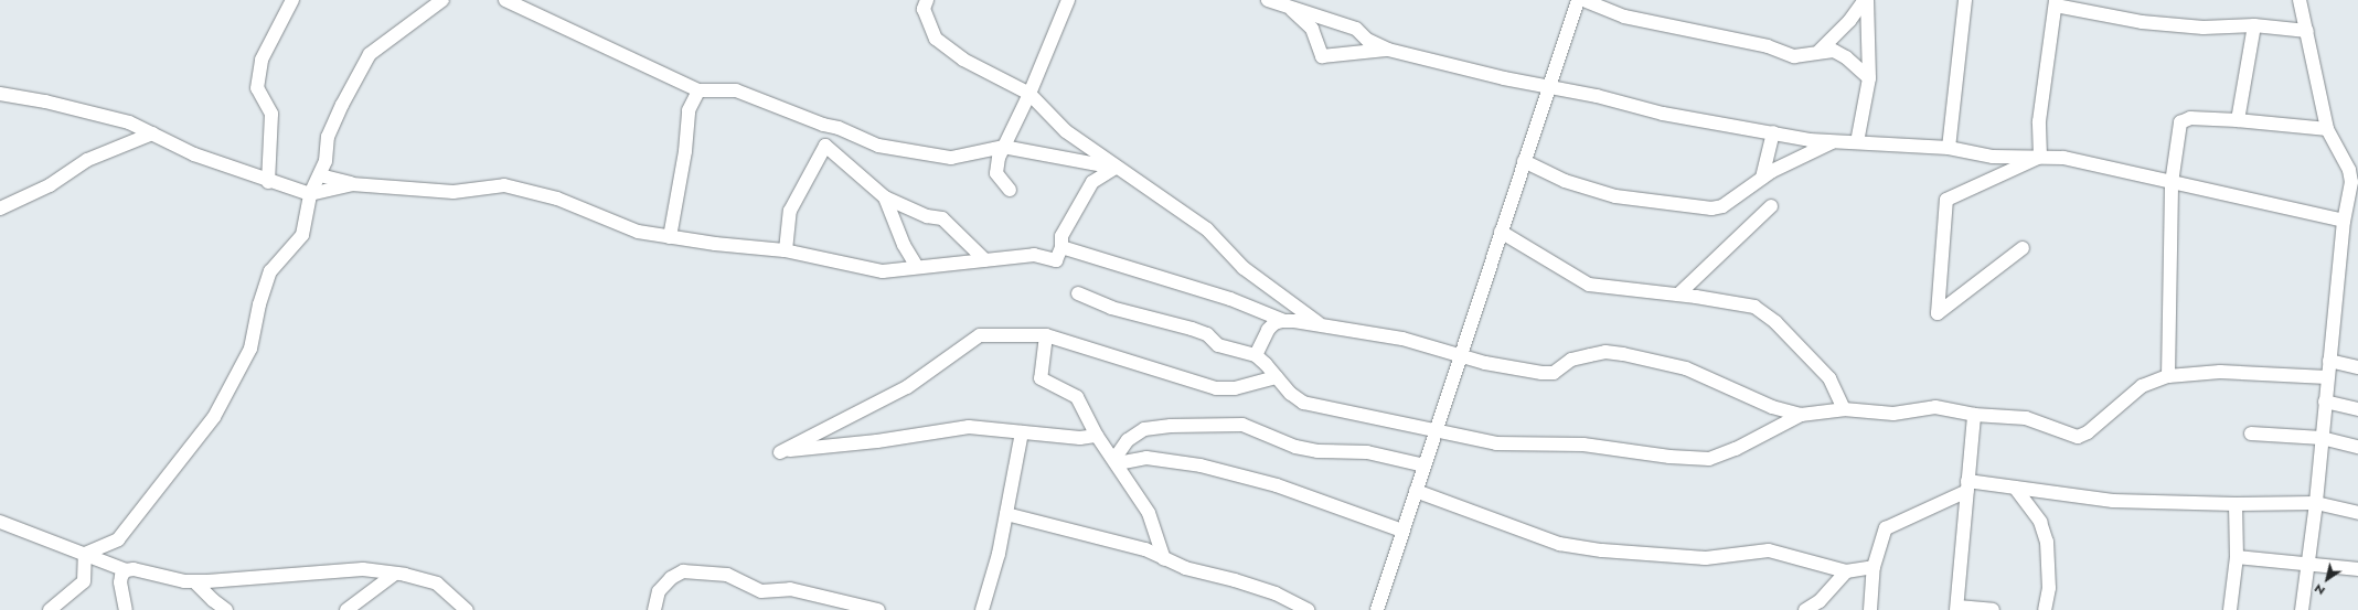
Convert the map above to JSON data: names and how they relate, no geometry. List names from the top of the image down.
{
  "north": "bottom left"
}
